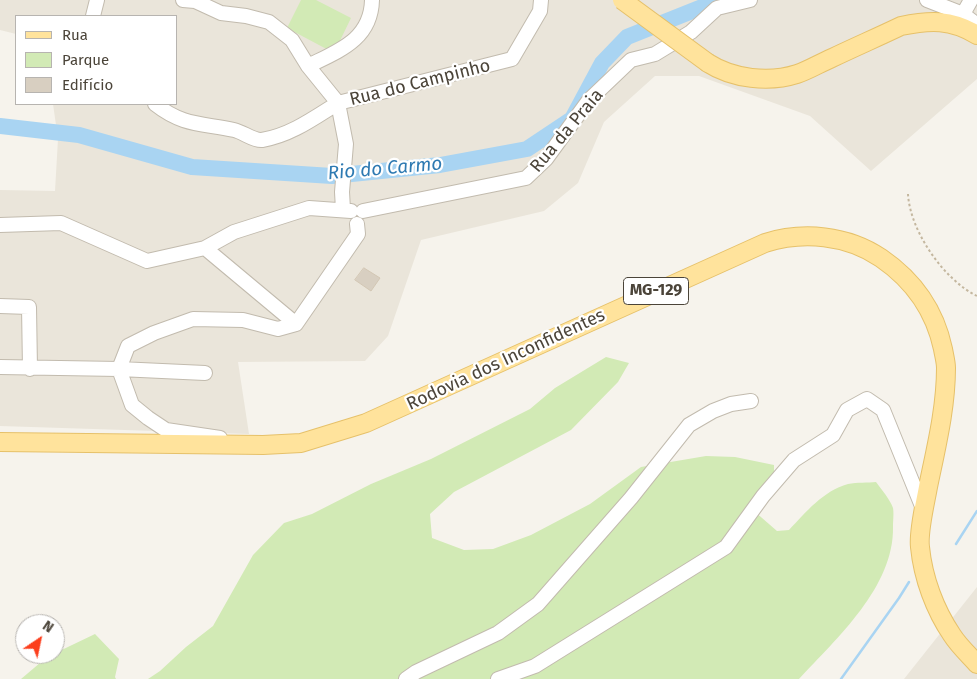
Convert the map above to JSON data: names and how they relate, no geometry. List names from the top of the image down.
{
  "streets": {
    "main road": ["MG-129", "Rodovia dos Inconfidentes"],
    "street": ["Rua do Campinho", "Rua da Praia"]
  },
  "water": ["Rio do Carmo"],
  "legend": ["Rua", "Parque", "Edifício"],
  "north": "top right"
}
